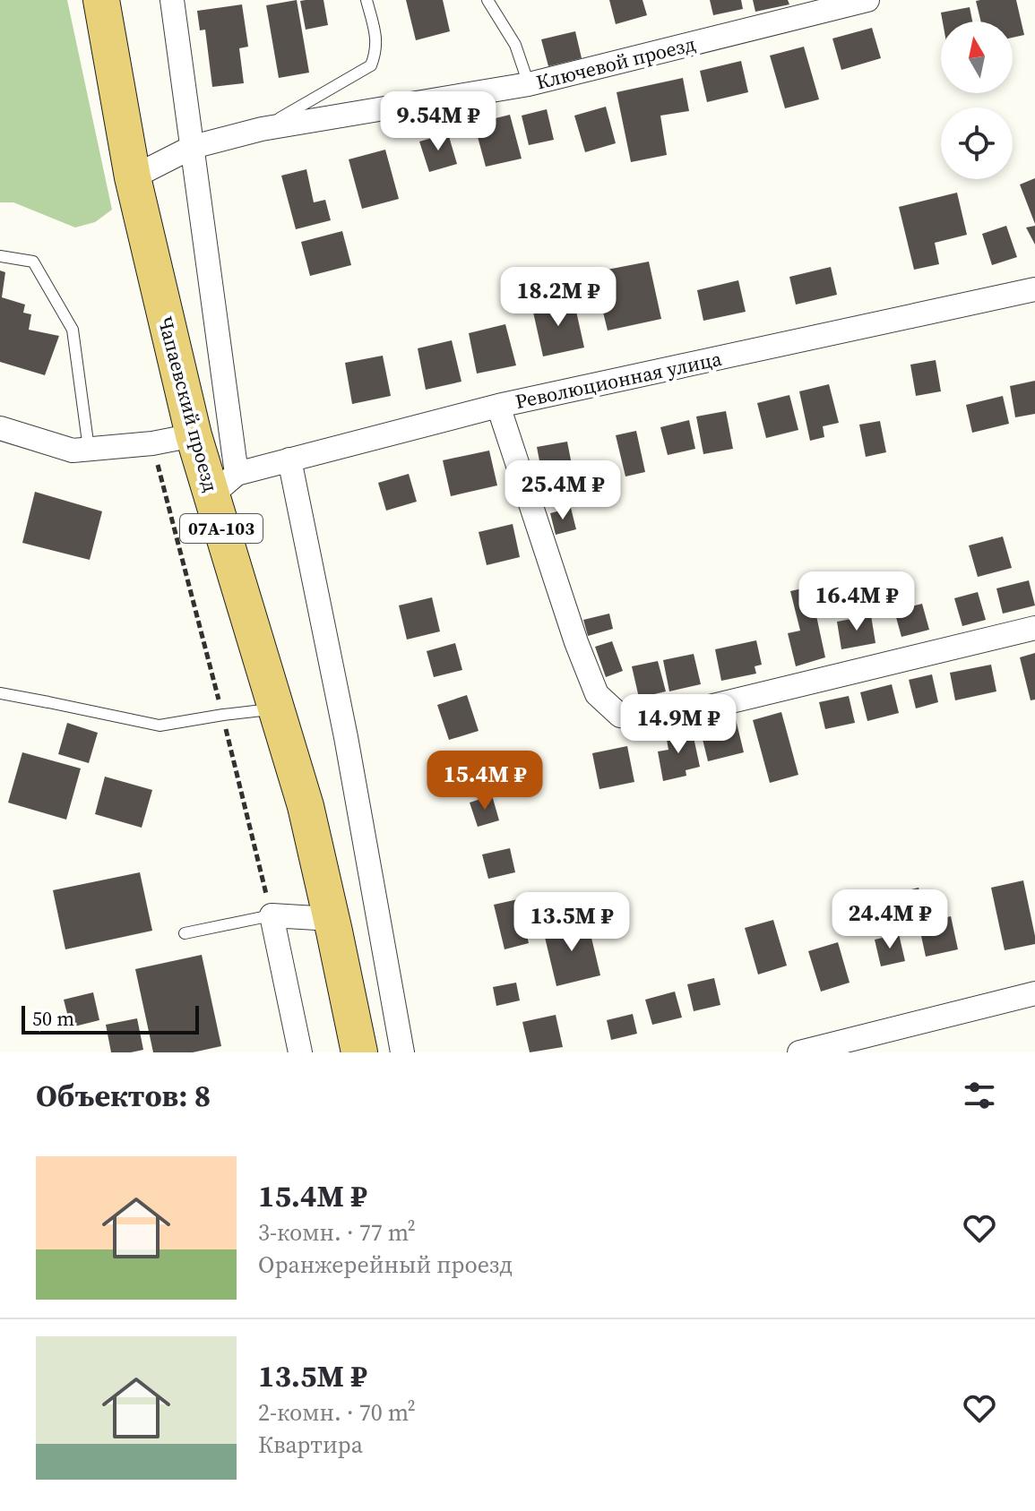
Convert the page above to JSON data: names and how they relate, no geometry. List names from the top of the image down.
{
  "streets": {
    "main road": ["Чапаевский проезд", "07А-103"],
    "street": ["Ключевой проезд", "Революционная улица"]
  },
  "crossings": [
    ["Ключевой проезд", "Чапаевский проезд"],
    ["Революционная улица", "Чапаевский проезд"]
  ],
  "scale_bar": "50 m",
  "north": "top",
  "page": {
    "price": [
      "9.54M ₽",
      "18.2M ₽",
      "25.4M ₽",
      "16.4M ₽",
      "14.9M ₽",
      "15.4M ₽",
      "24.4M ₽",
      "13.5M ₽"
    ],
    "scale": "50 m",
    "heading": "Объектов: 8",
    "list": [
      {
        "name": "15.4M ₽",
        "note": "3-комн. · 77 m² · Оранжерейный проезд"
      },
      {
        "name": "13.5M ₽",
        "note": "2-комн. · 70 m² · Квартира"
      }
    ]
  }
}
